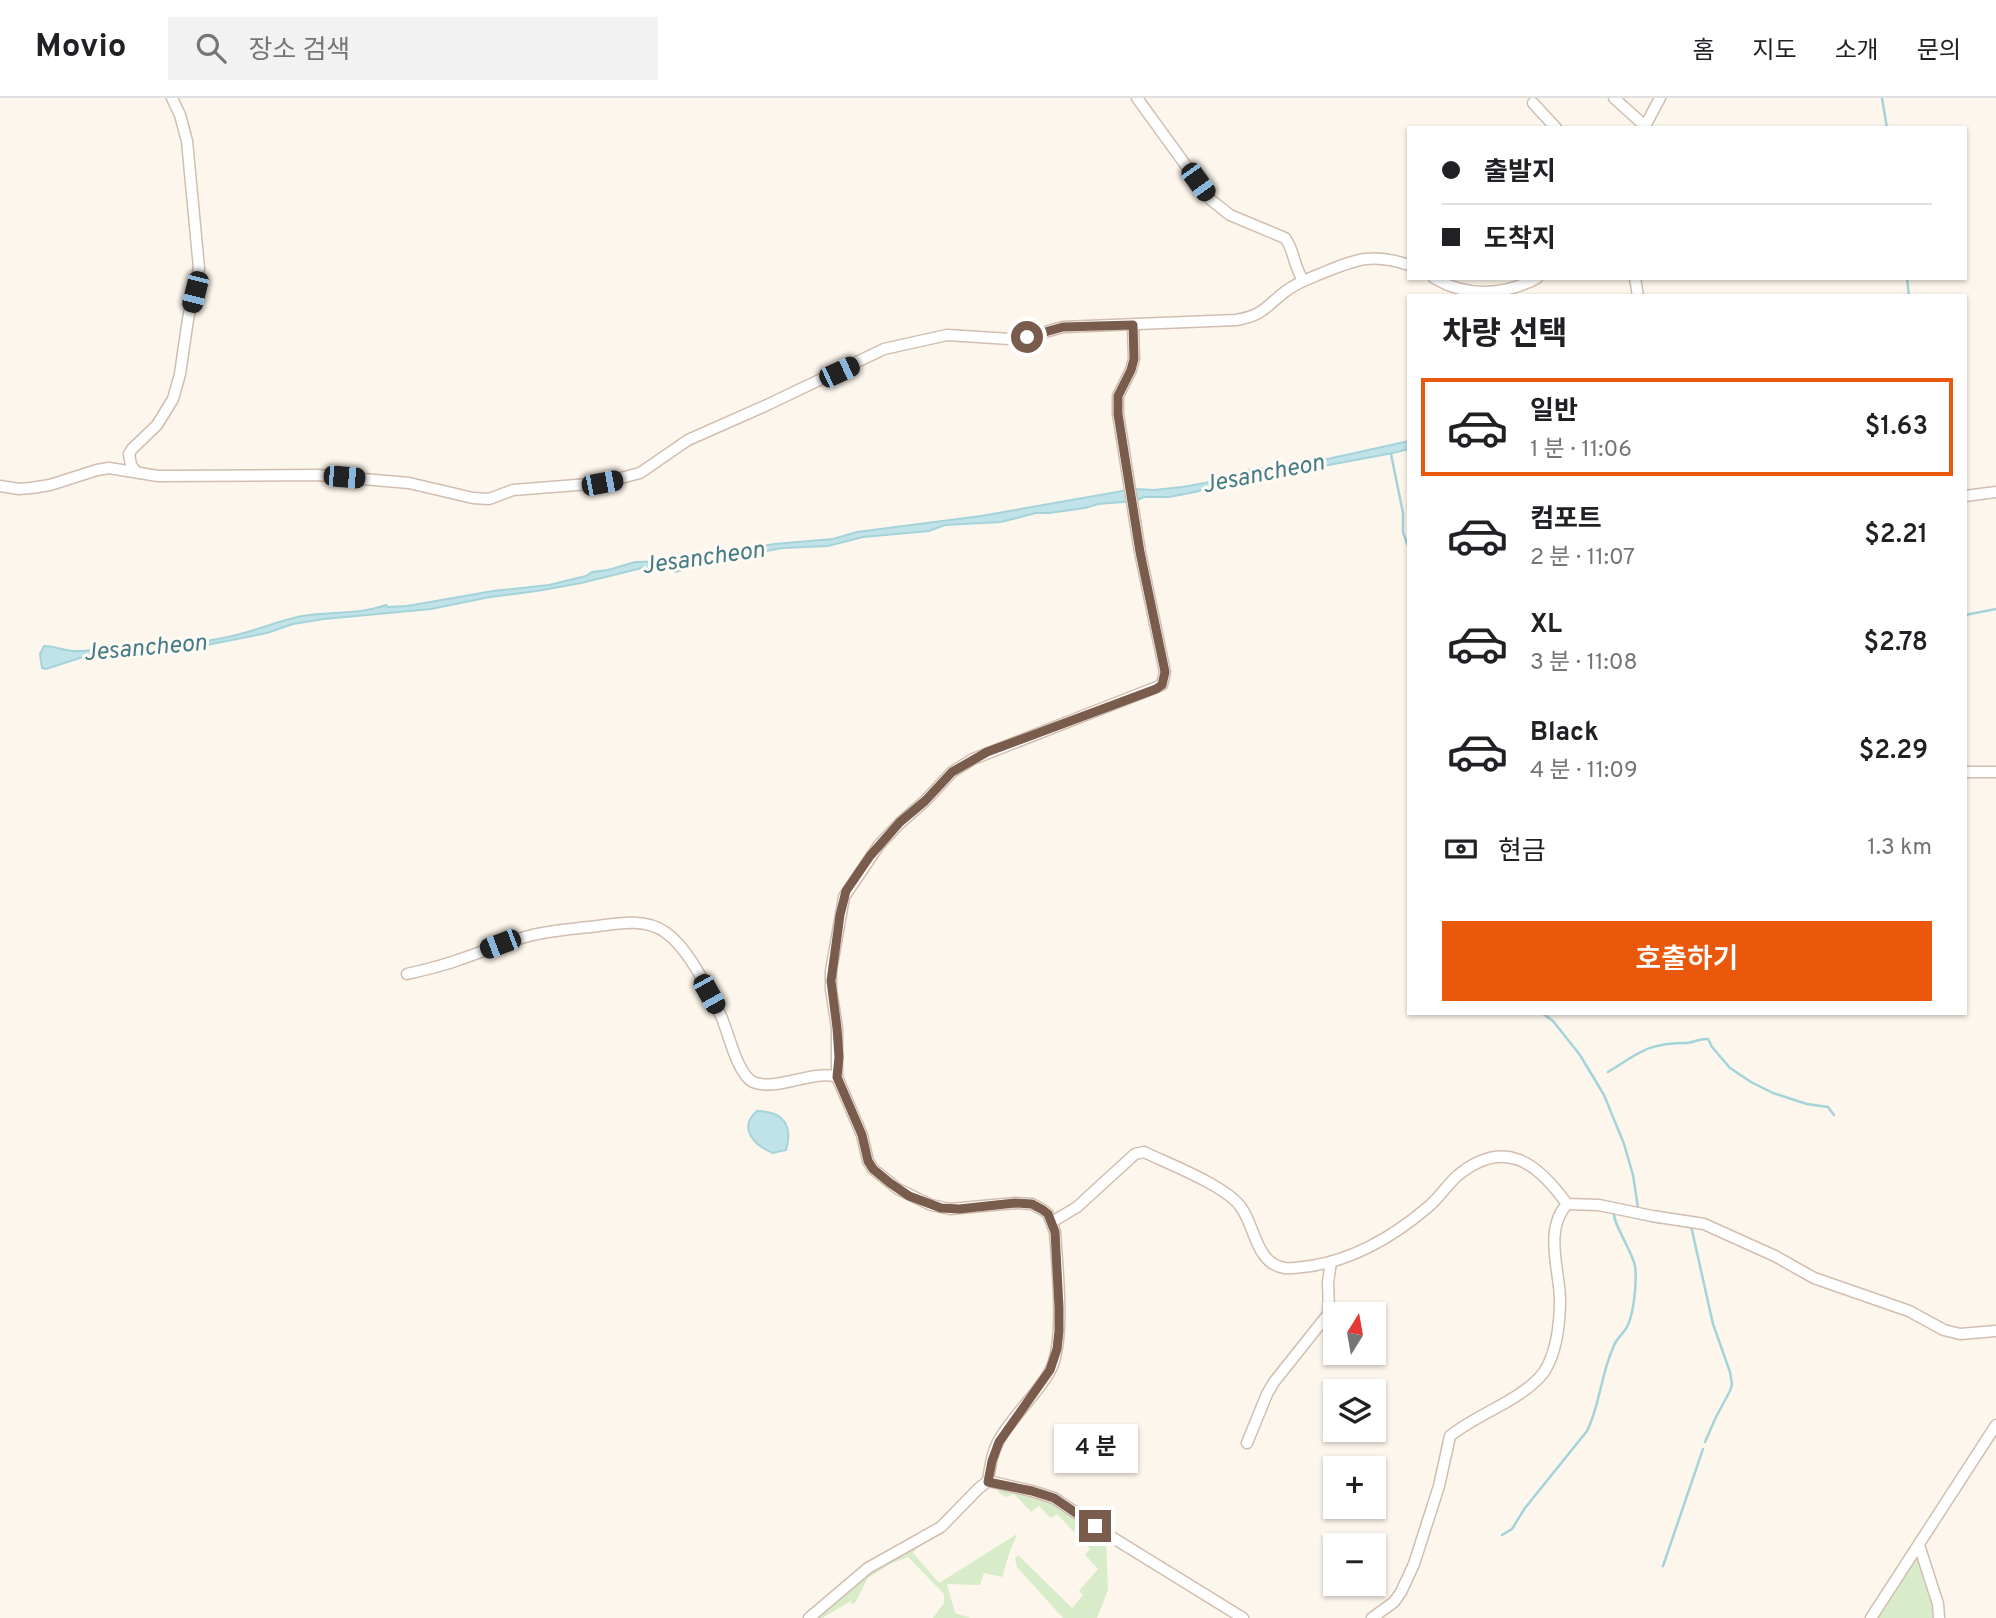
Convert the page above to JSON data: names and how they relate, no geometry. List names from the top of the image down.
{
  "water": ["Jesancheon"],
  "north": "top",
  "page": {
    "header": "Movio",
    "search": "장소 검색",
    "nav": [
      "홈",
      "지도",
      "소개",
      "문의"
    ],
    "banner": ["출발지", "도착지"],
    "heading": "차량 선택",
    "list": [
      {
        "name": "일반",
        "note": "1 분 · 11:06",
        "value": "$1.63"
      },
      {
        "name": "컴포트",
        "note": "2 분 · 11:07",
        "value": "$2.21"
      },
      {
        "name": "XL",
        "note": "3 분 · 11:08",
        "value": "$2.78"
      },
      {
        "name": "Black",
        "note": "4 분 · 11:09",
        "value": "$2.29"
      }
    ],
    "pay": ["현금", "1.3 km"],
    "buttons": "호출하기",
    "map_buttons": ["+", "−"],
    "bubble": "4 분"
  }
}
